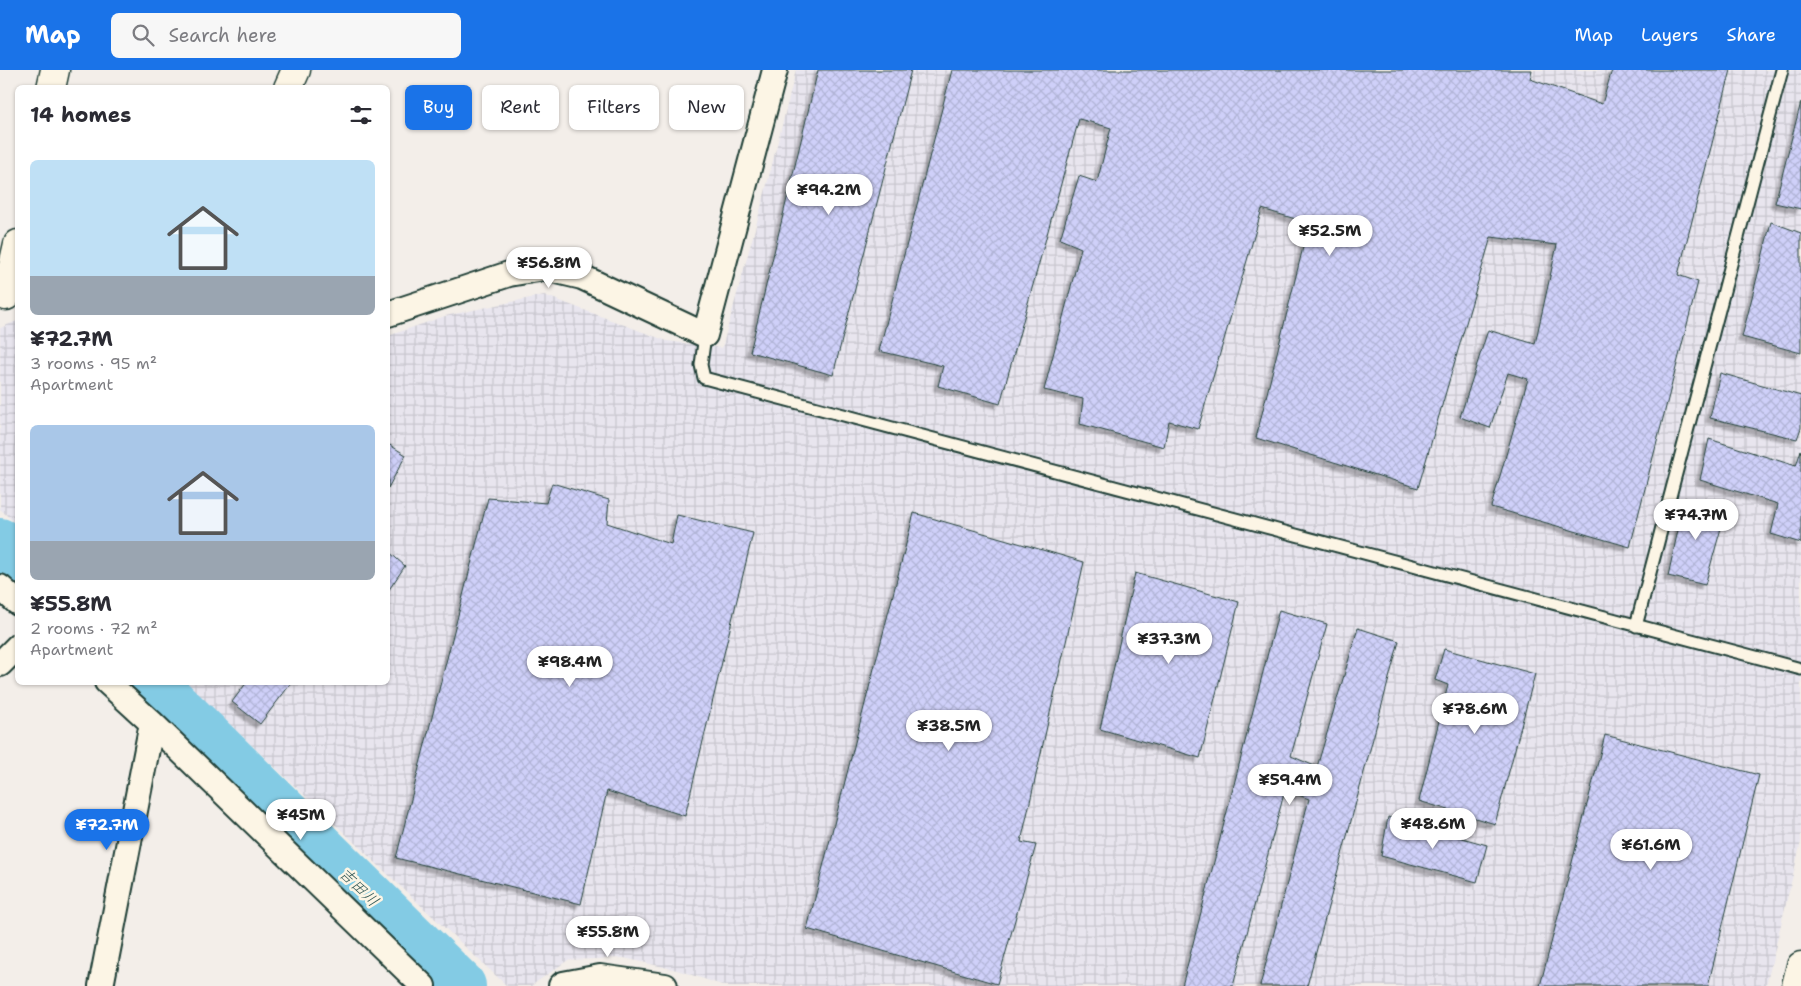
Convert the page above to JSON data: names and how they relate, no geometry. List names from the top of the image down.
{
  "water": ["吉田川"],
  "page": {
    "header": "Map",
    "search": "Search here",
    "nav": ["Map", "Layers", "Share"],
    "chip": [
      "Buy",
      "Rent",
      "Filters",
      "New"
    ],
    "heading": "14 homes",
    "list": [
      {
        "name": "¥72.7M",
        "note": "3 rooms · 95 m² · Apartment"
      },
      {
        "name": "¥55.8M",
        "note": "2 rooms · 72 m² · Apartment"
      }
    ],
    "price": [
      "¥94.2M",
      "¥52.5M",
      "¥56.8M",
      "¥74.7M",
      "¥37.3M",
      "¥98.4M",
      "¥78.6M",
      "¥38.5M",
      "¥59.4M",
      "¥45M",
      "¥48.6M",
      "¥72.7M",
      "¥61.6M",
      "¥55.8M"
    ]
  }
}
